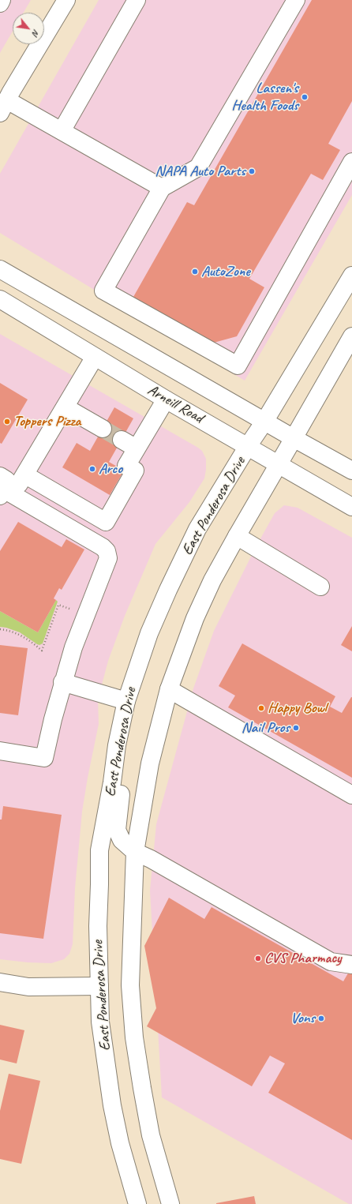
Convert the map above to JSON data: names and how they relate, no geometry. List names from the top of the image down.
{
  "streets": {
    "main road": ["Arneill Road", "East Ponderosa Drive"]
  },
  "crossings": [
    ["Arneill Road", "East Ponderosa Drive"]
  ],
  "places": [
    "Lassen's Health Foods",
    "NAPA Auto Parts",
    "AutoZone",
    "Toppers Pizza",
    "Arco",
    "Happy Bowl",
    "Nail Pros",
    "CVS Pharmacy",
    "Vons"
  ],
  "north": "bottom right"
}
